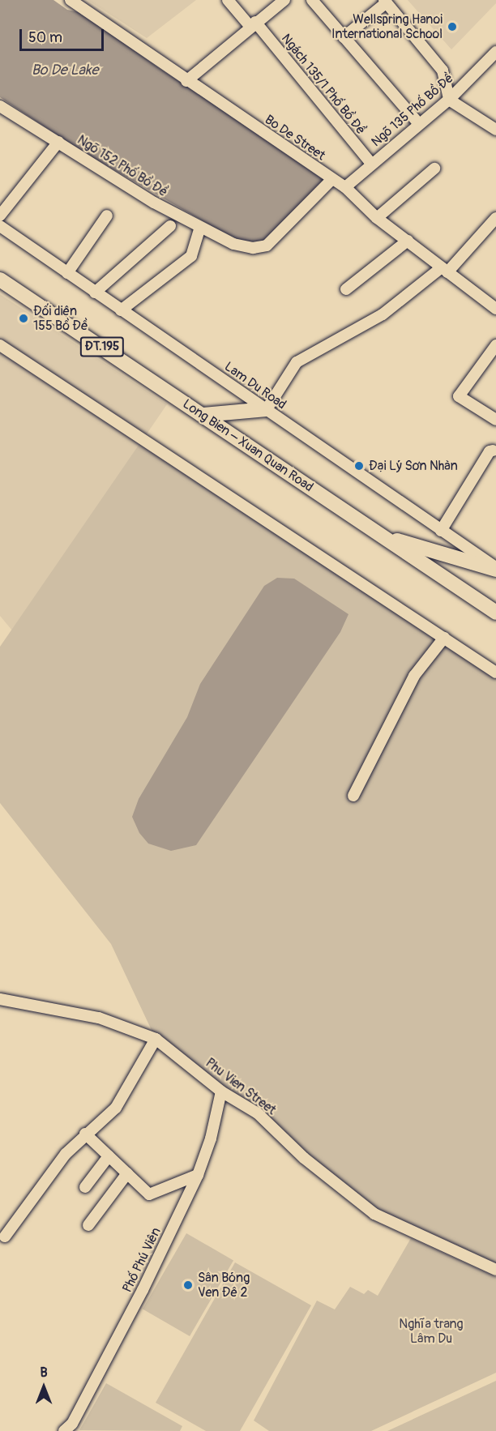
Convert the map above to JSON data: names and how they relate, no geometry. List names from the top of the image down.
{
  "streets": {
    "main road": ["ĐT.195", "Long Bien – Xuan Quan Road"],
    "street": [
      "Ngách 135/1 Phố Bồ Đề",
      "Ngõ 135 Phố Bồ Đề",
      "Bo De Street",
      "Ngõ 152 Phố Bồ Đề",
      "Lam Du Road",
      "Phu Vien Street",
      "Phố Phú Viên"
    ]
  },
  "crossings": [
    ["Ngách 135/1 Phố Bồ Đề", "Ngõ 135 Phố Bồ Đề"],
    ["Ngõ 135 Phố Bồ Đề", "Bo De Street"],
    ["Bo De Street", "Ngõ 152 Phố Bồ Đề"],
    ["Phu Vien Street", "Phố Phú Viên"]
  ],
  "water": ["Bo De Lake"],
  "parks": ["Nghĩa trang Lâm Du"],
  "places": [
    "Wellspring Hanoi International School",
    "Đối diện 155 Bồ Đề",
    "Đại Lý Sơn Nhàn",
    "Sân Bóng Ven Đê 2"
  ],
  "scale_bar": "50 m",
  "north": "top"
}
